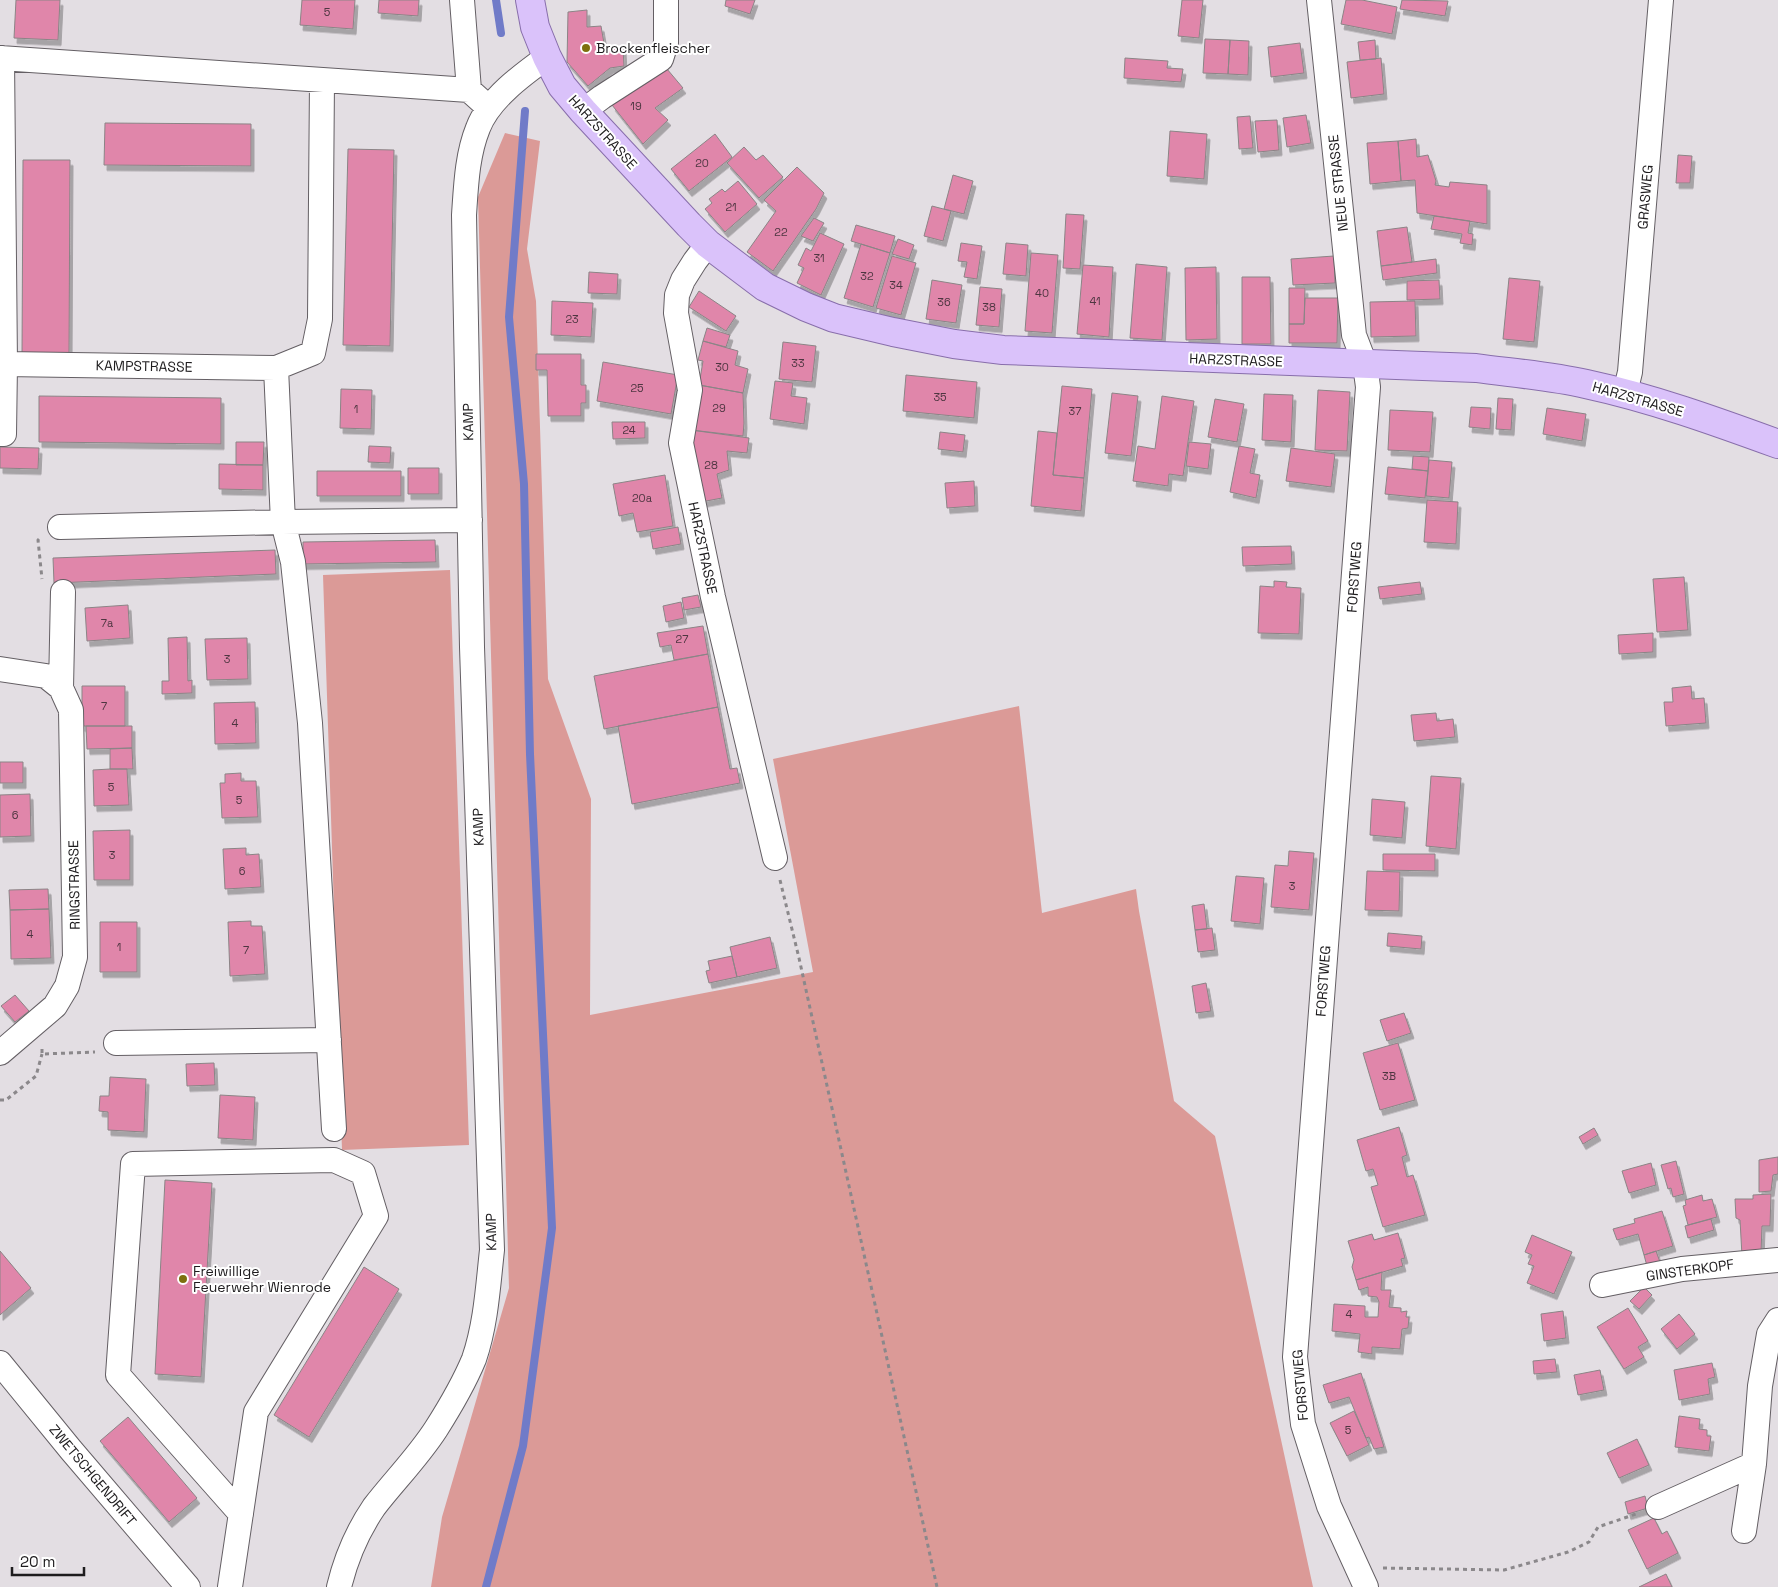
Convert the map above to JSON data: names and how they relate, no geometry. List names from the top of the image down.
{
  "streets": {
    "main road": ["HARZSTRASSE"],
    "street": [
      "NEUE STRASSE",
      "GRASWEG",
      "KAMPSTRASSE",
      "KAMP",
      "FORSTWEG",
      "RINGSTRASSE",
      "GINSTERKOPF",
      "ZWETSCHGENDRIFT"
    ]
  },
  "crossings": [
    ["HARZSTRASSE", "NEUE STRASSE"],
    ["HARZSTRASSE", "GRASWEG"],
    ["HARZSTRASSE", "KAMP"],
    ["HARZSTRASSE", "FORSTWEG"],
    ["NEUE STRASSE", "FORSTWEG"]
  ],
  "places": ["Brockenfleischer", "Freiwillige Feuerwehr Wienrode"],
  "house_numbers": [
    "5",
    "19",
    "20",
    "21",
    "22",
    "31",
    "32",
    "34",
    "40",
    "41",
    "36",
    "38",
    "23",
    "33",
    "30",
    "25",
    "35",
    "29",
    "1",
    "37",
    "24",
    "28",
    "20a",
    "7a",
    "27",
    "3",
    "7",
    "4",
    "5",
    "5",
    "6",
    "3",
    "6",
    "3",
    "4",
    "1",
    "7",
    "3B",
    "4",
    "5"
  ],
  "scale_bar": "20 m"
}
